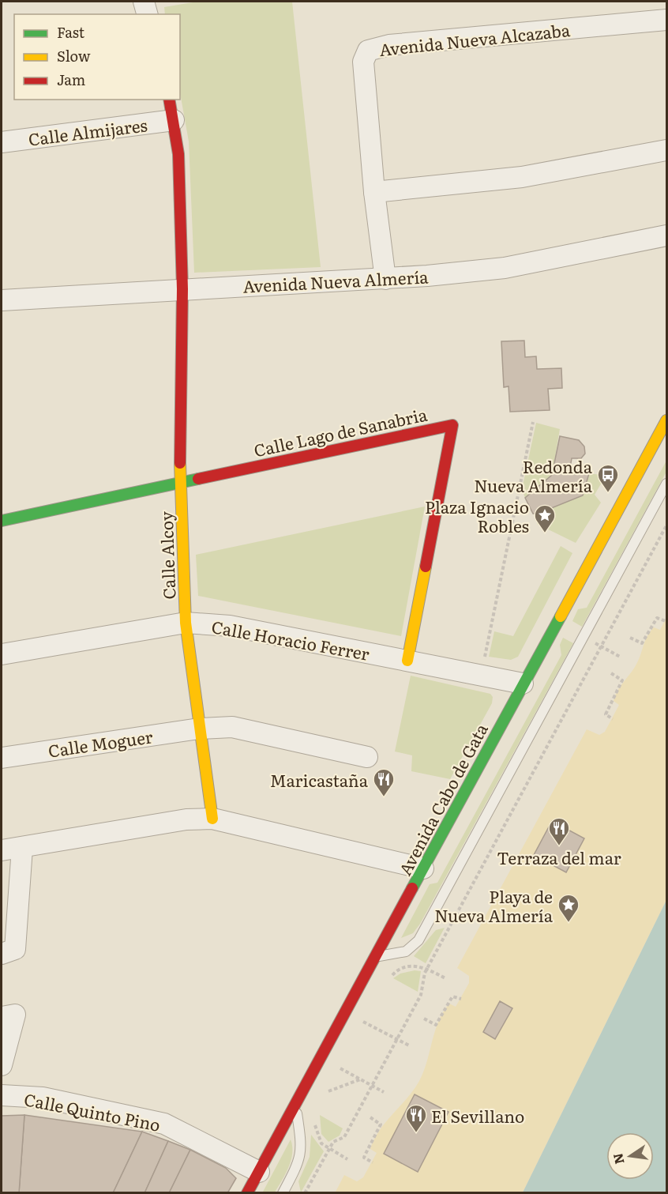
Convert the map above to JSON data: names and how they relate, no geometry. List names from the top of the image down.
{
  "streets": {
    "street": [
      "Avenida Nueva Alcazaba",
      "Calle Almijares",
      "Avenida Nueva Almería",
      "Calle Lago de Sanabria",
      "Calle Alcoy",
      "Calle Horacio Ferrer",
      "Calle Moguer",
      "Avenida Cabo de Gata",
      "Calle Quinto Pino"
    ]
  },
  "crossings": [
    ["Avenida Nueva Alcazaba", "Avenida Nueva Almería"],
    ["Calle Almijares", "Calle Alcoy"],
    ["Avenida Nueva Almería", "Calle Alcoy"],
    ["Calle Lago de Sanabria", "Calle Alcoy"],
    ["Calle Lago de Sanabria", "Calle Horacio Ferrer"],
    ["Calle Alcoy", "Calle Horacio Ferrer"],
    ["Calle Alcoy", "Calle Moguer"],
    ["Calle Horacio Ferrer", "Avenida Cabo de Gata"],
    ["Avenida Cabo de Gata", "Calle Quinto Pino"]
  ],
  "places": {
    "bus stop": ["Redonda Nueva Almería"],
    "place": ["Plaza Ignacio Robles", "Playa de Nueva Almería"],
    "restaurant": ["Maricastaña", "Terraza del mar", "El Sevillano"]
  },
  "legend": ["Fast", "Slow", "Jam"],
  "north": "left"
}
